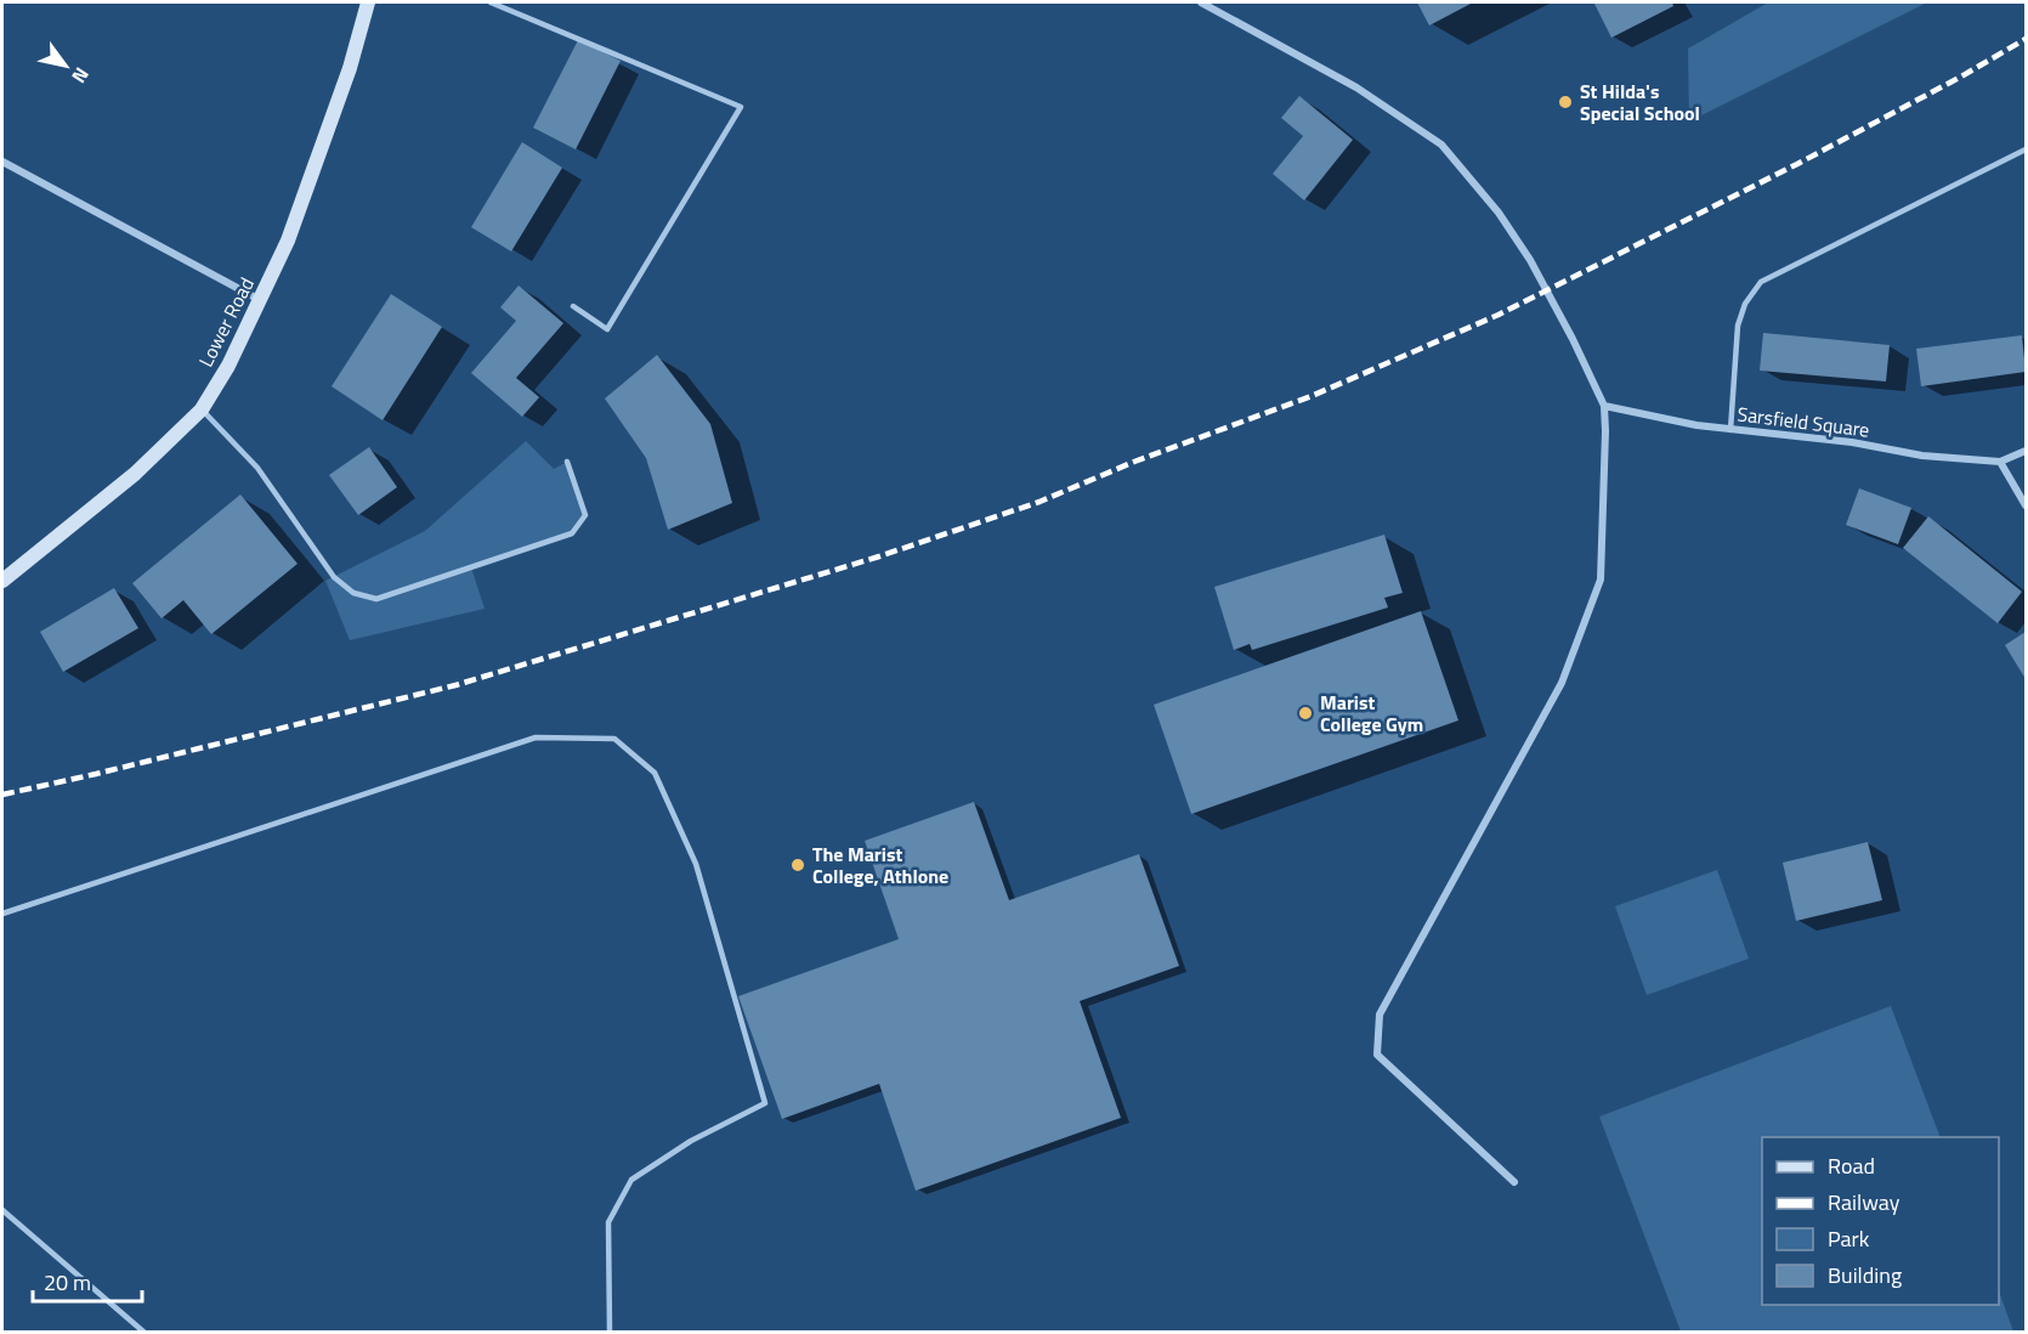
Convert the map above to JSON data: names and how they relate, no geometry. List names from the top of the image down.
{
  "streets": {
    "street": ["Lower Road", "Sarsfield Square"]
  },
  "places": ["St Hilda's Special School", "Marist College Gym", "The Marist College, Athlone"],
  "legend": [
    "Road",
    "Railway",
    "Park",
    "Building"
  ],
  "scale_bar": "20 m",
  "north": "bottom right"
}
